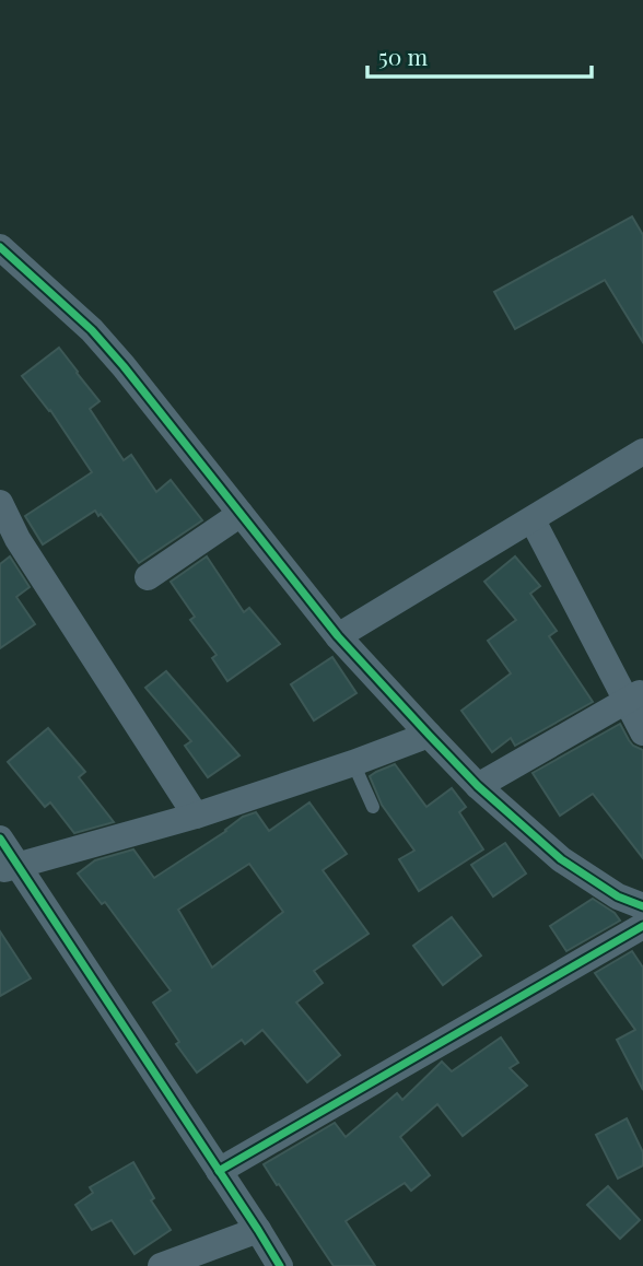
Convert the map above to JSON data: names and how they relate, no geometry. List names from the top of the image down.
{
  "scale_bar": "50 m"
}
